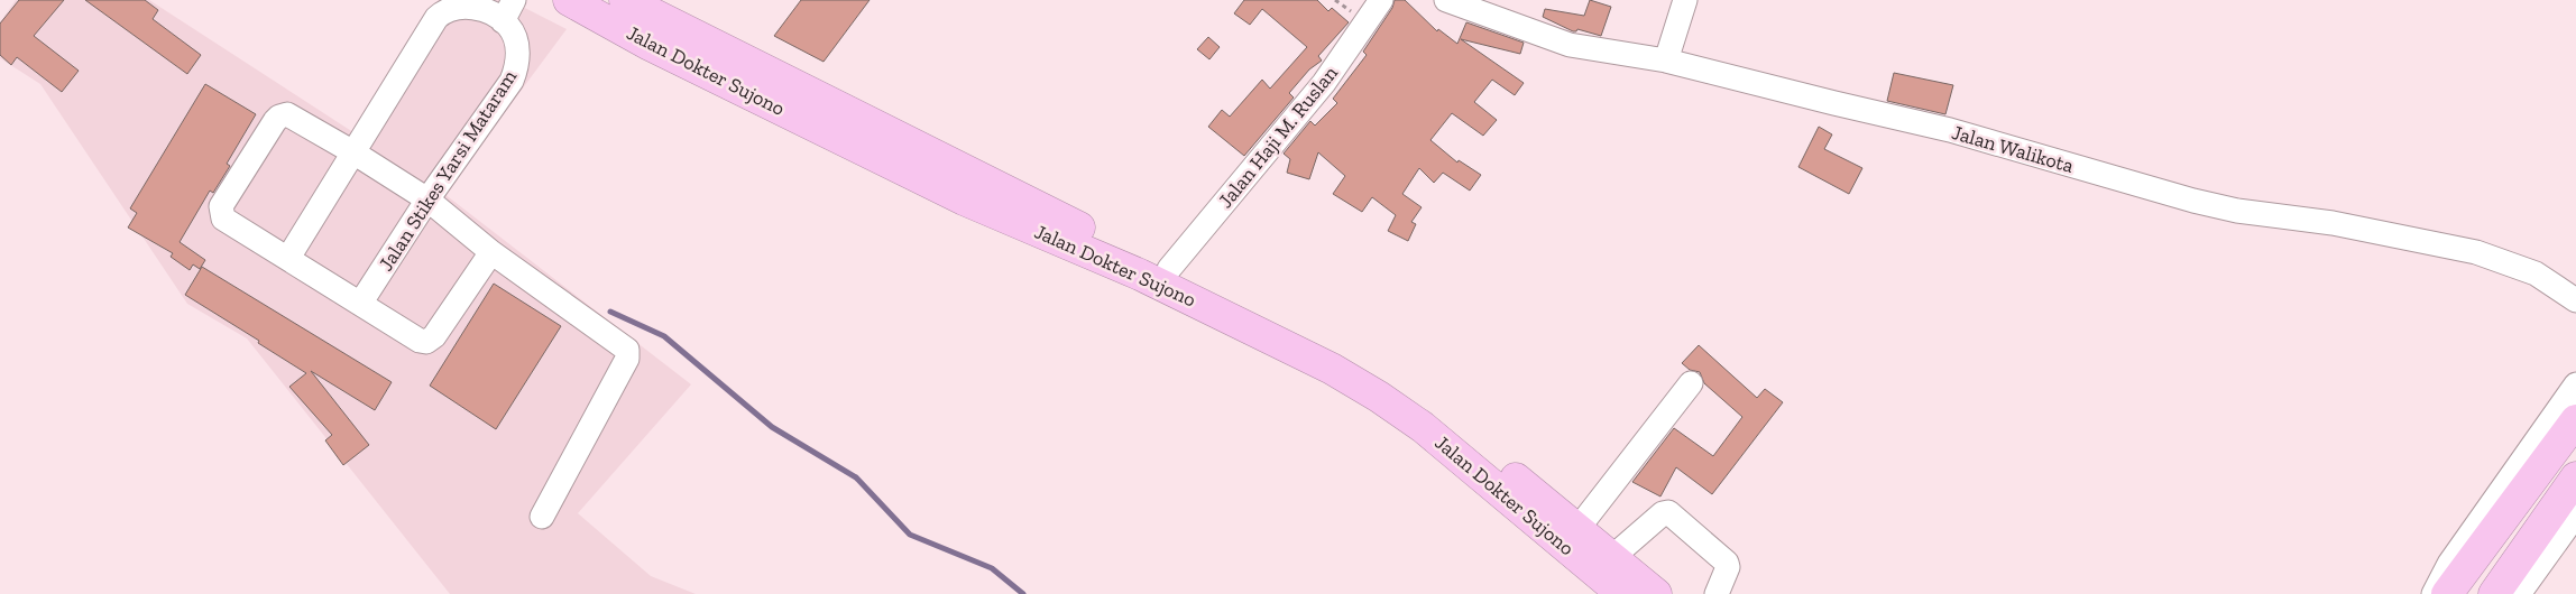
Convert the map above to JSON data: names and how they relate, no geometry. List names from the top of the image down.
{
  "streets": {
    "highway": ["Jalan Dokter Sujono"],
    "street": ["Jalan Haji M. Ruslan", "Jalan Walikota", "Jalan Stikes Yarsi Mataram"]
  }
}
